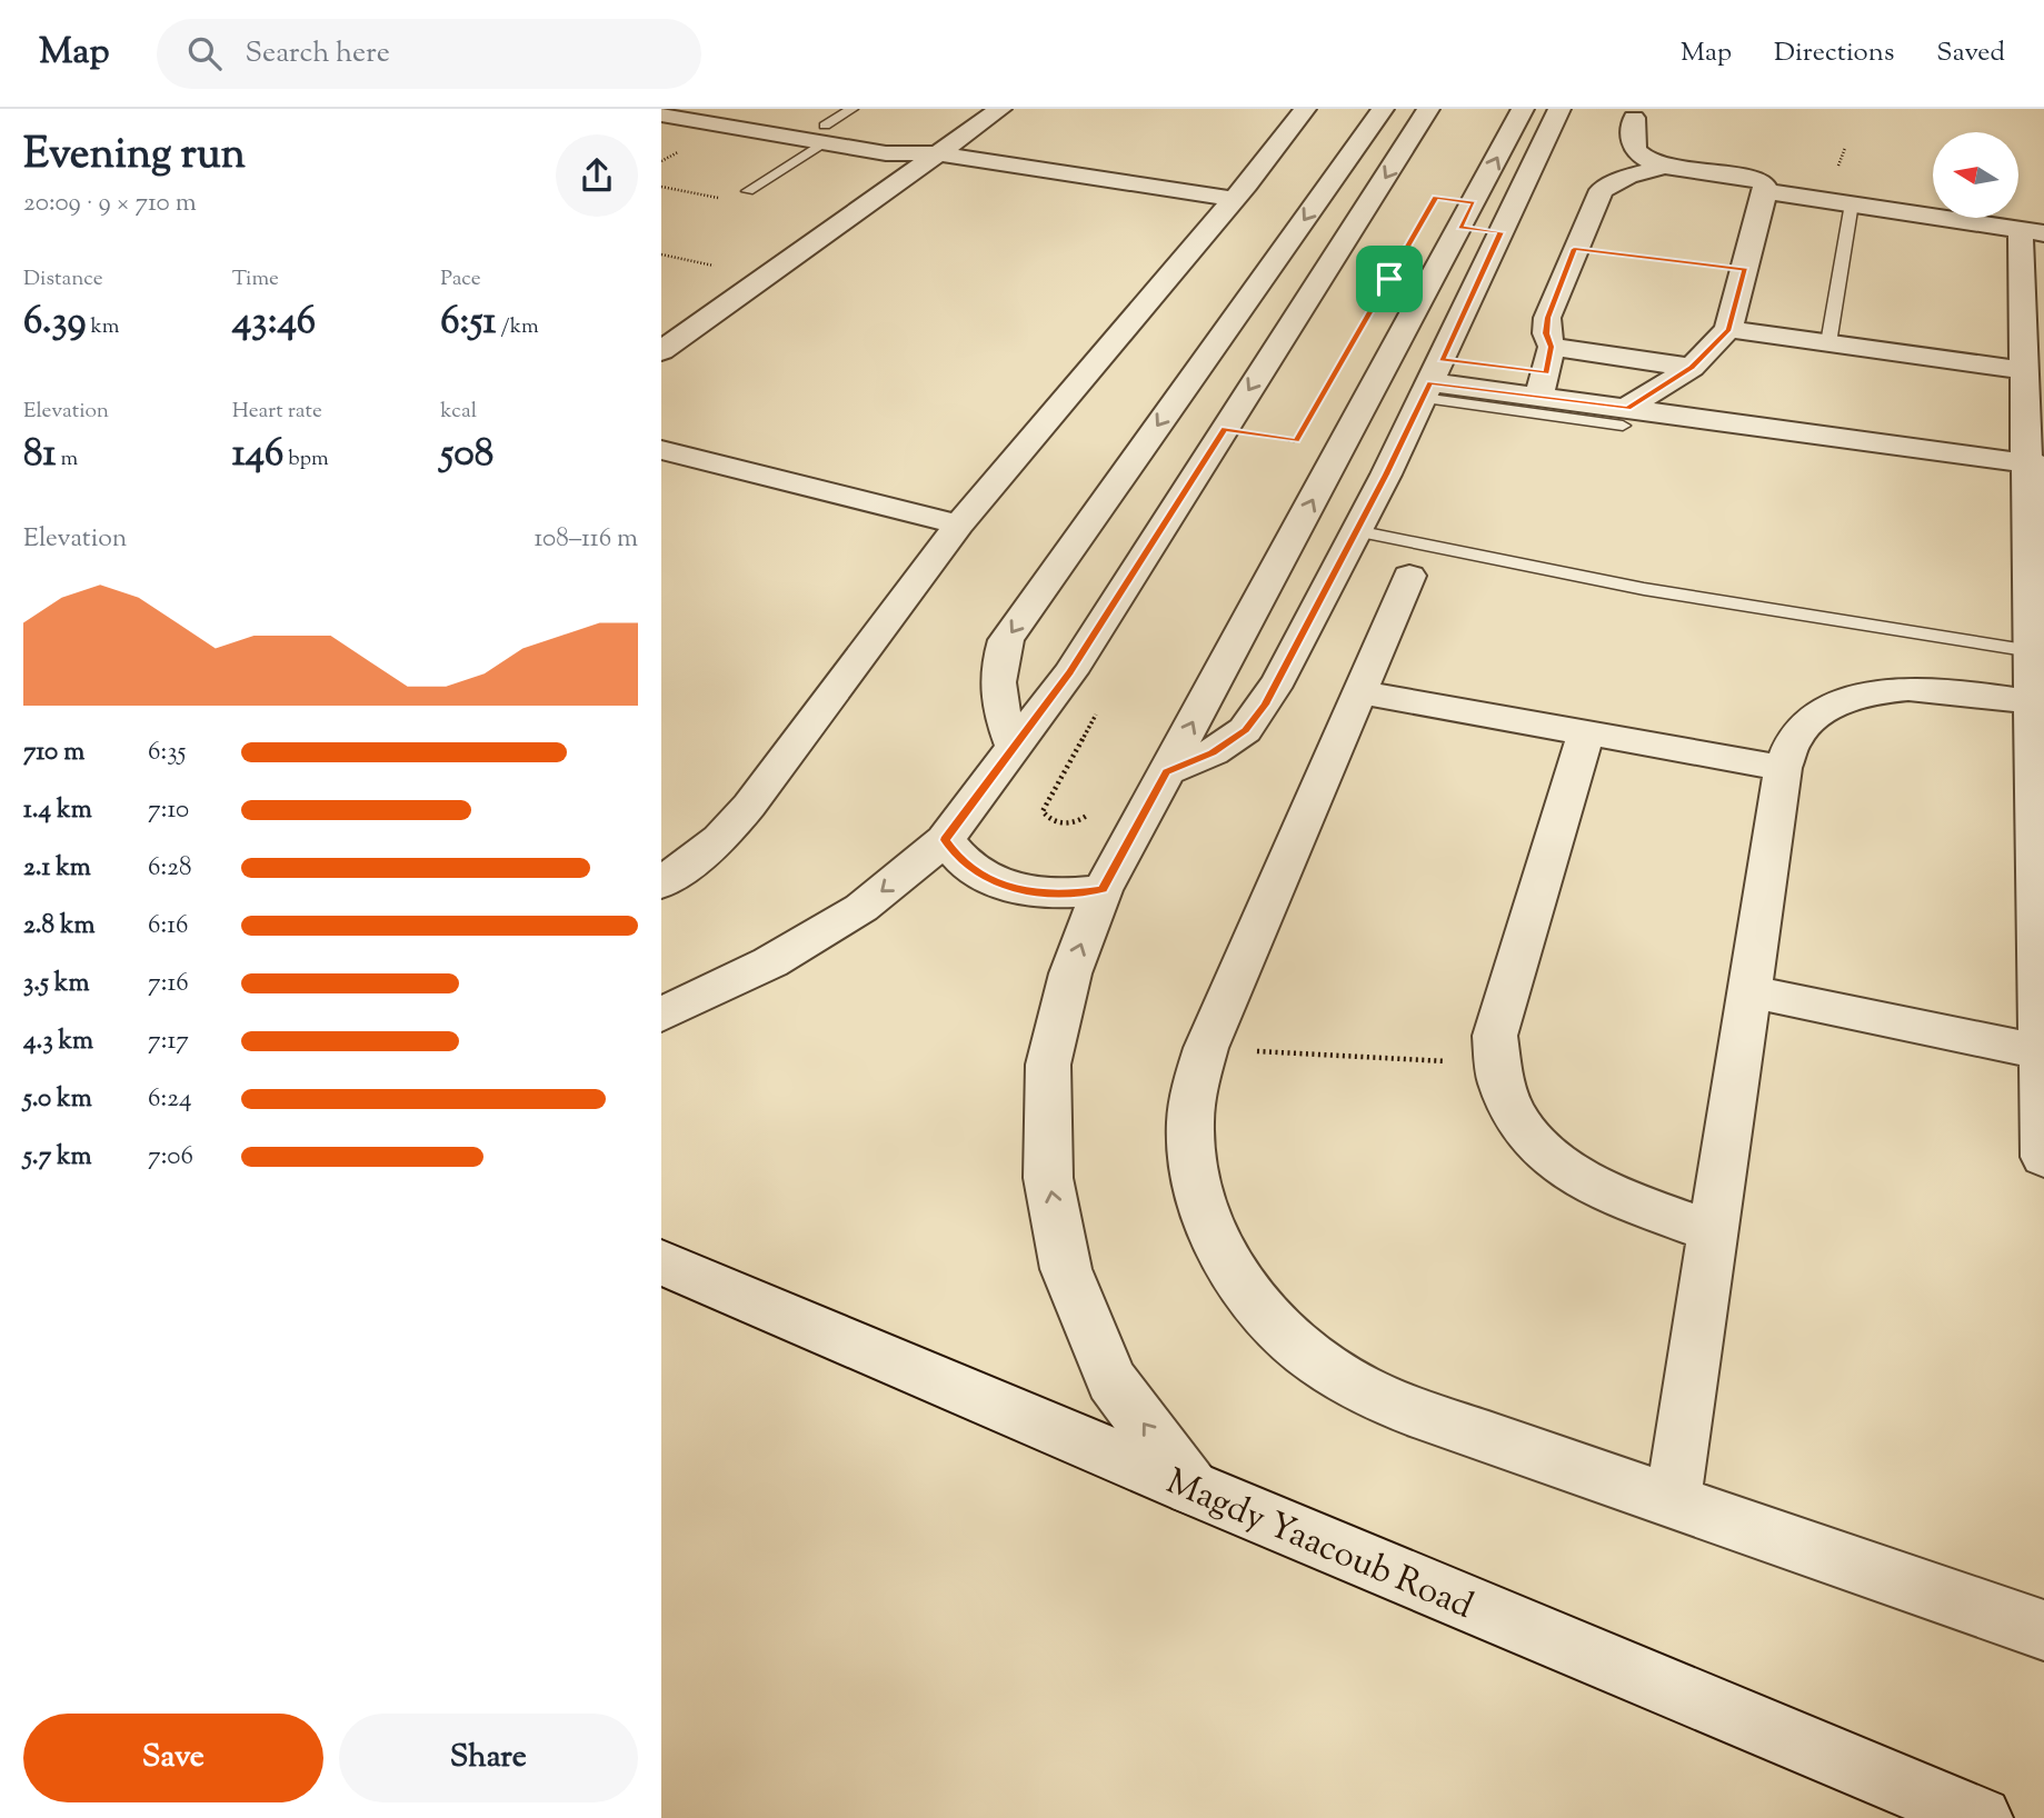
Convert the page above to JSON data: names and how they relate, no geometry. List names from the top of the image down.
{
  "streets": {
    "street": ["Magdy Yaacoub Road"]
  },
  "north": "left",
  "page": {
    "header": "Map",
    "search": "Search here",
    "nav": ["Map", "Directions", "Saved"],
    "heading": ["Evening run", "20:09 · 9 × 710 m"],
    "stats": [
      ["Distance", "6.39 km"],
      ["Time", "43:46"],
      ["Pace", "6:51 /km"],
      ["Elevation", "81 m"],
      ["Heart rate", "146 bpm"],
      ["kcal", "508"]
    ],
    "chart": ["Elevation", "108–116 m"],
    "list": [
      {
        "name": "710 m",
        "note": "6:35"
      },
      {
        "name": "1.4 km",
        "note": "7:10"
      },
      {
        "name": "2.1 km",
        "note": "6:28"
      },
      {
        "name": "2.8 km",
        "note": "6:16"
      },
      {
        "name": "3.5 km",
        "note": "7:16"
      },
      {
        "name": "4.3 km",
        "note": "7:17"
      },
      {
        "name": "5.0 km",
        "note": "6:24"
      },
      {
        "name": "5.7 km",
        "note": "7:06"
      }
    ],
    "buttons": ["Save", "Share"]
  }
}
